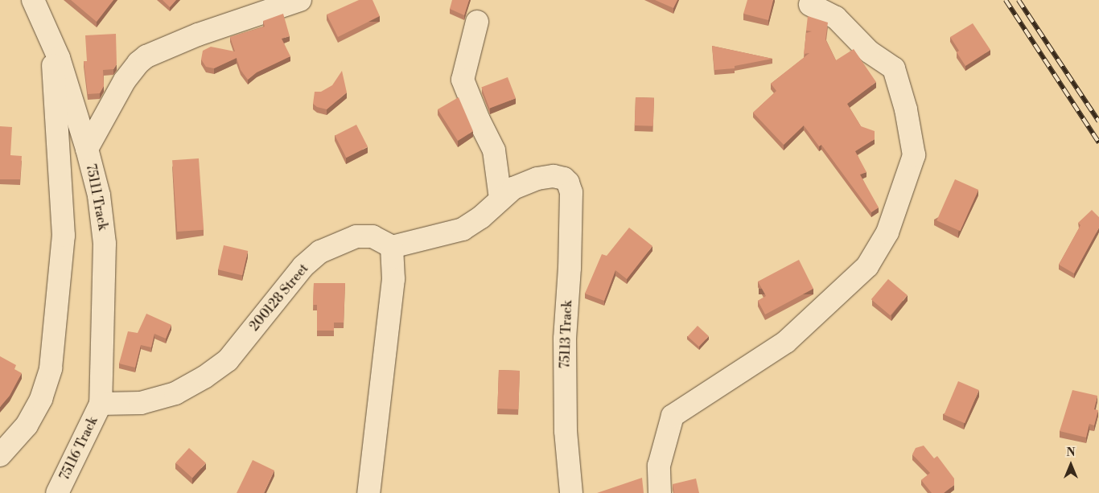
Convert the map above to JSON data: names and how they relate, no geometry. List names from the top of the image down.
{
  "streets": {
    "street": [
      "75111 Track",
      "200128 Street",
      "75113 Track",
      "75116 Track"
    ]
  },
  "crossings": [
    ["75111 Track", "200128 Street"],
    ["75111 Track", "75116 Track"],
    ["200128 Street", "75116 Track"]
  ],
  "north": "top"
}
